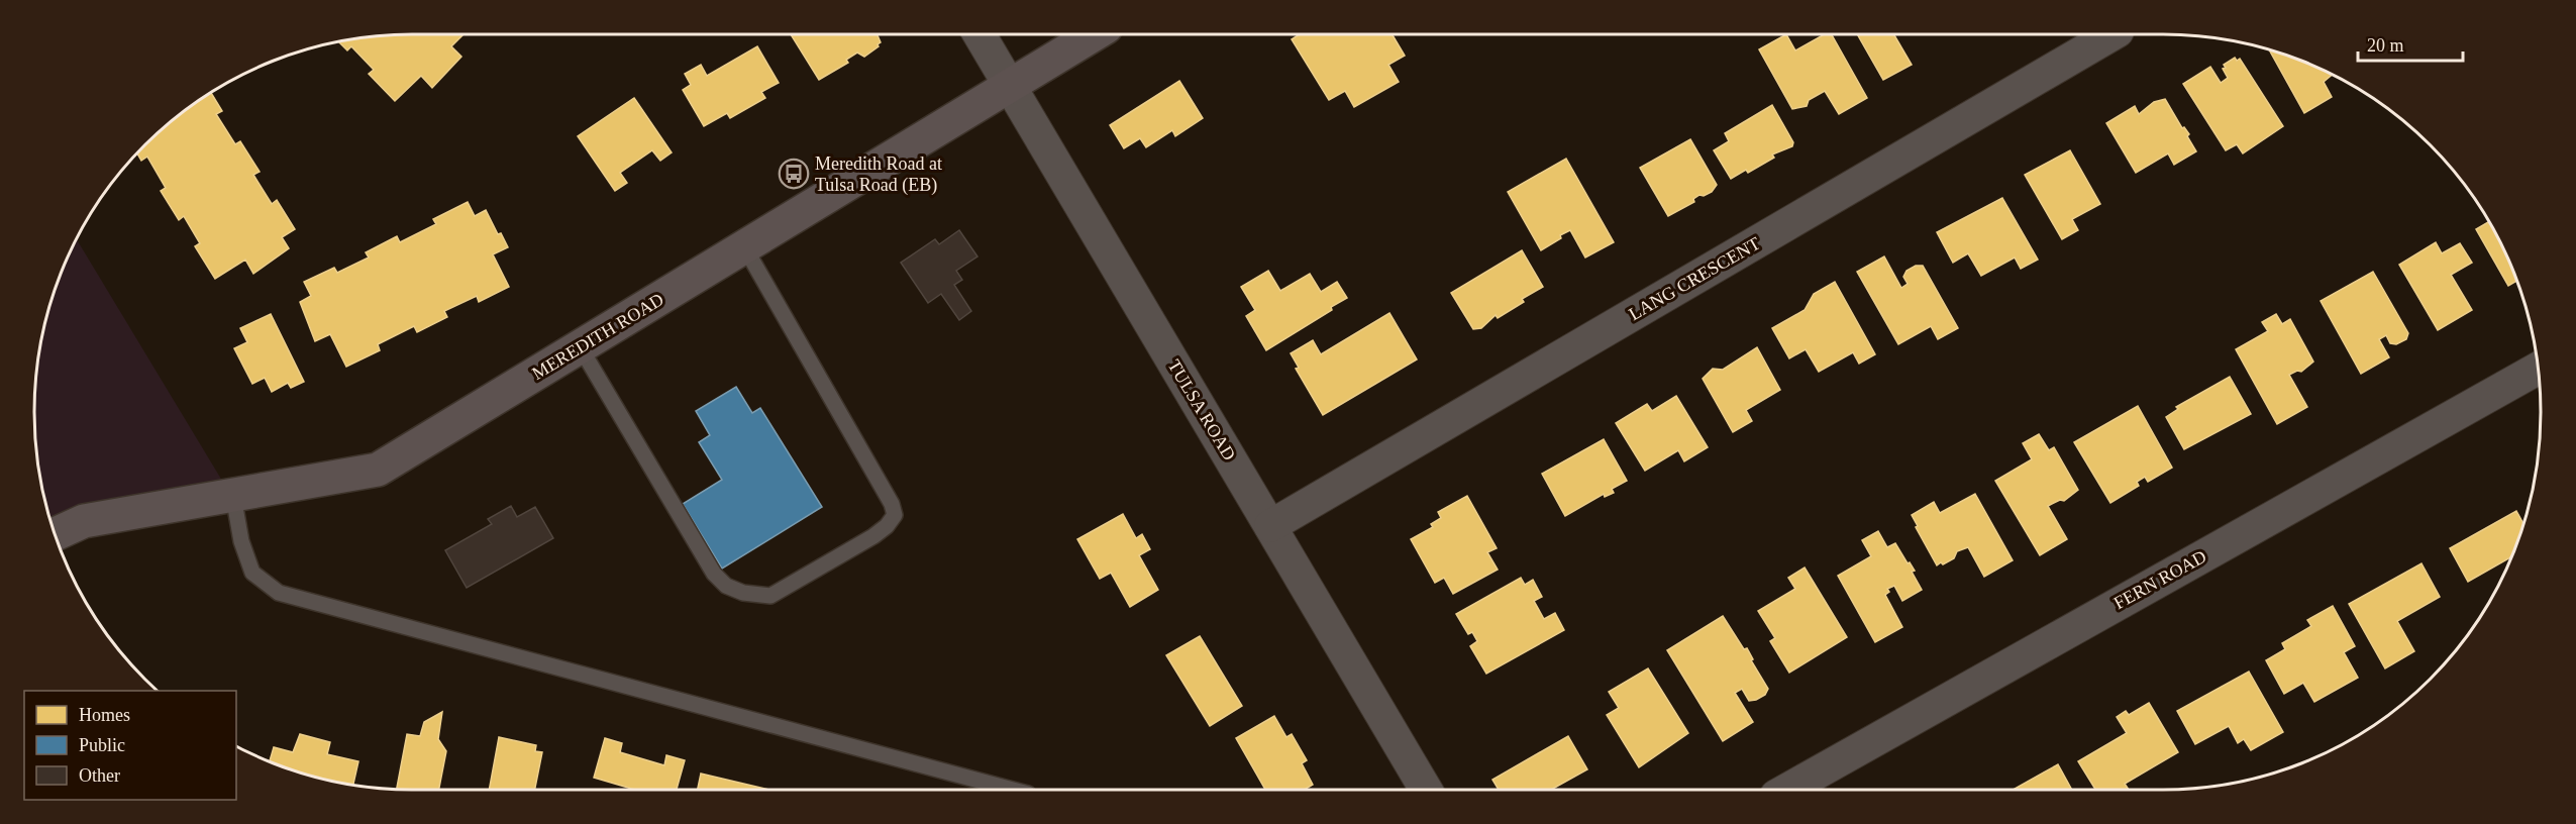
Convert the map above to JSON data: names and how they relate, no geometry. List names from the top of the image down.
{
  "streets": {
    "street": [
      "LANG CRESCENT",
      "MEREDITH ROAD",
      "TULSA ROAD",
      "FERN ROAD"
    ]
  },
  "crossings": [
    ["LANG CRESCENT", "TULSA ROAD"],
    ["MEREDITH ROAD", "TULSA ROAD"]
  ],
  "places": {
    "bus stop": ["Meredith Road at Tulsa Road (EB)"]
  },
  "legend": ["Homes", "Public", "Other"],
  "scale_bar": "20 m"
}
